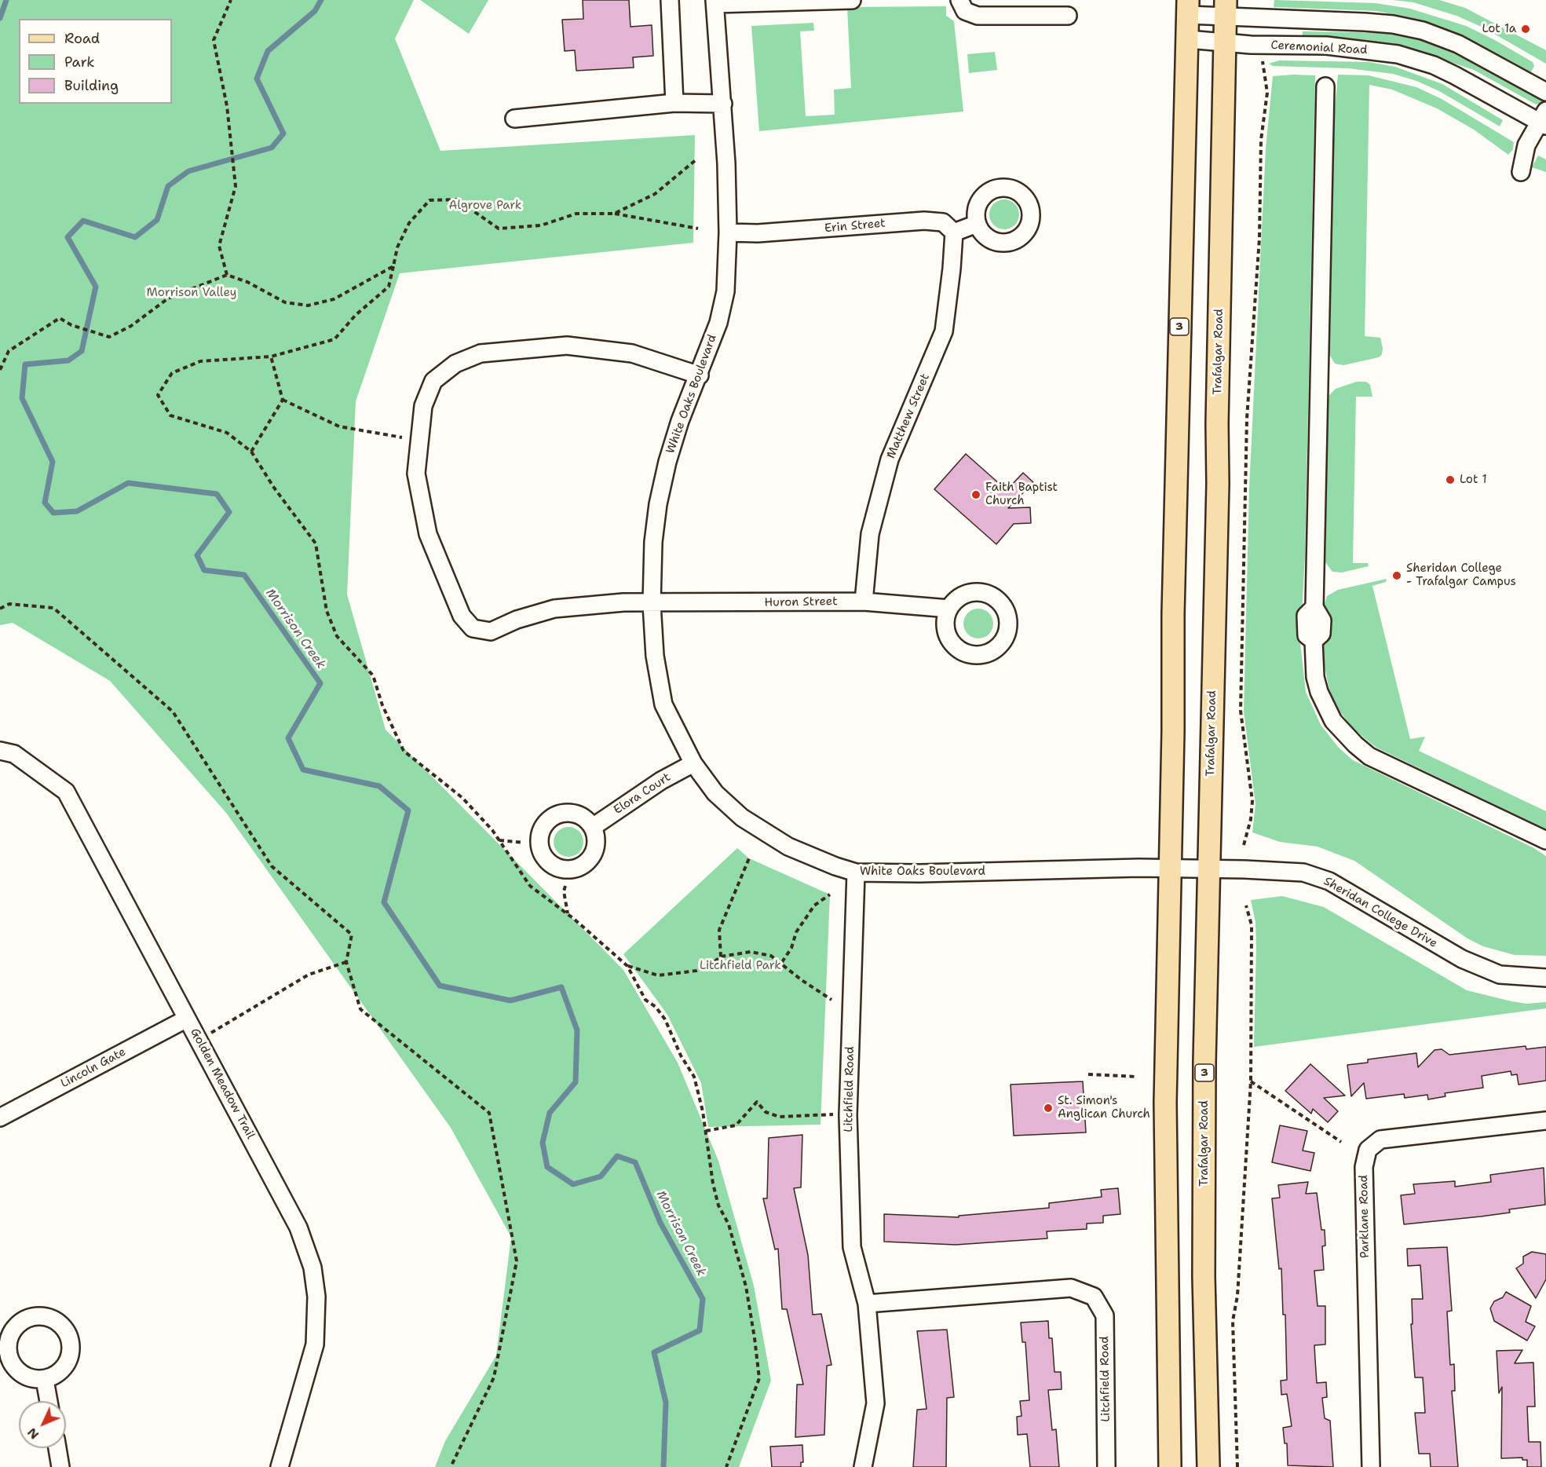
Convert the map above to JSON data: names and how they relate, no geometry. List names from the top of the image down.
{
  "streets": {
    "main road": ["3", "Trafalgar Road"],
    "street": [
      "Ceremonial Road",
      "Erin Street",
      "White Oaks Boulevard",
      "Matthew Street",
      "Huron Street",
      "Elora Court",
      "Sheridan College Drive",
      "Lincoln Gate",
      "Golden Meadow Trail",
      "Litchfield Road",
      "Parklane Road"
    ]
  },
  "crossings": [
    ["Ceremonial Road", "3"],
    ["Ceremonial Road", "Trafalgar Road"],
    ["Erin Street", "White Oaks Boulevard"],
    ["Erin Street", "Matthew Street"],
    ["3", "White Oaks Boulevard"],
    ["Trafalgar Road", "White Oaks Boulevard"],
    ["Trafalgar Road", "Sheridan College Drive"],
    ["White Oaks Boulevard", "Huron Street"],
    ["White Oaks Boulevard", "Elora Court"],
    ["White Oaks Boulevard", "Sheridan College Drive"],
    ["White Oaks Boulevard", "Litchfield Road"],
    ["Matthew Street", "Huron Street"],
    ["Lincoln Gate", "Golden Meadow Trail"]
  ],
  "water": ["Morrison Creek"],
  "parks": ["Algrove Park", "Morrison Valley", "Litchfield Park"],
  "places": [
    "Lot 1a",
    "Lot 1",
    "Faith Baptist Church",
    "Sheridan College - Trafalgar Campus",
    "St. Simon's Anglican Church"
  ],
  "legend": ["Road", "Park", "Building"],
  "north": "bottom left"
}
